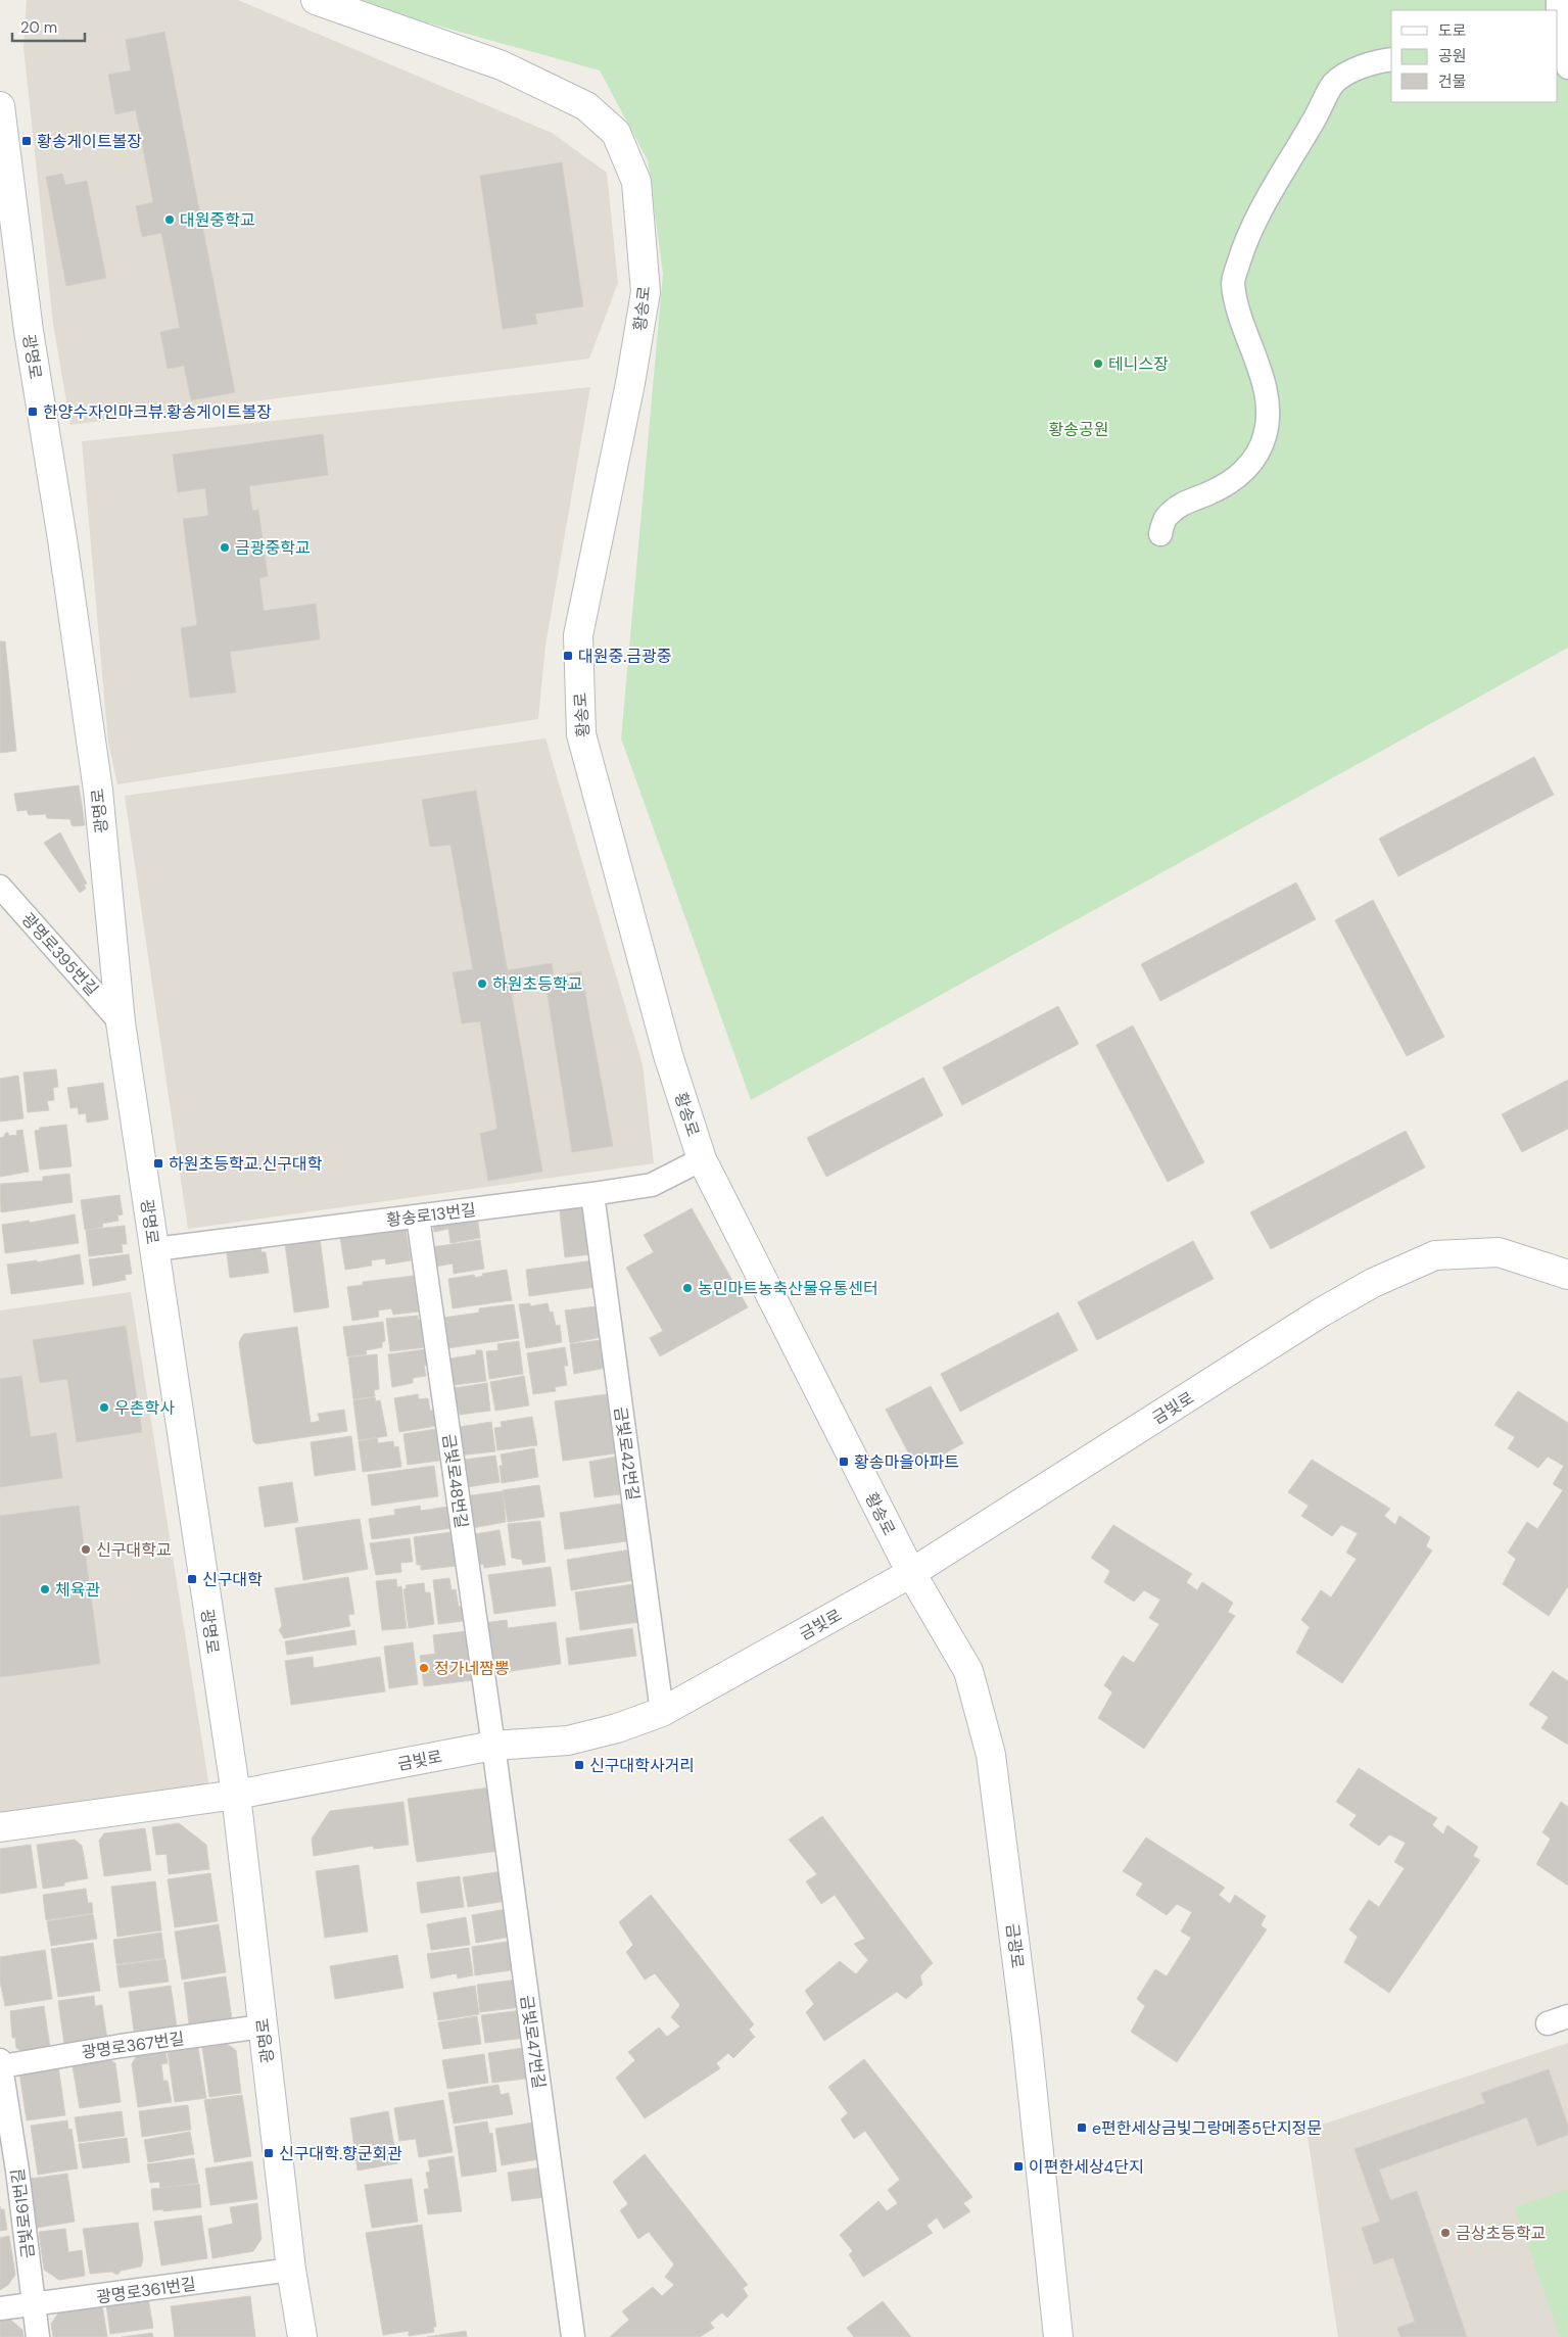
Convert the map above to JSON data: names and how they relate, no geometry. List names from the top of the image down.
{
  "streets": {
    "street": [
      "황송로",
      "광명로",
      "광명로395번길",
      "황송로13번길",
      "금빛로",
      "금빛로42번길",
      "금빛로48번길",
      "금광로",
      "금빛로47번길",
      "광명로367번길",
      "금빛로61번길",
      "광명로361번길"
    ]
  },
  "crossings": [
    ["황송로", "황송로13번길"],
    ["황송로", "금빛로"],
    ["황송로", "금광로"],
    ["광명로", "광명로395번길"],
    ["광명로", "황송로13번길"],
    ["광명로", "금빛로"],
    ["광명로", "광명로367번길"],
    ["광명로", "광명로361번길"],
    ["황송로13번길", "금빛로42번길"],
    ["황송로13번길", "금빛로48번길"],
    ["금빛로", "금빛로42번길"],
    ["금빛로", "금빛로48번길"],
    ["금빛로", "금광로"],
    ["금빛로", "금빛로47번길"],
    ["금빛로48번길", "금빛로47번길"],
    ["광명로367번길", "금빛로61번길"],
    ["금빛로61번길", "광명로361번길"]
  ],
  "parks": ["황송공원"],
  "places": {
    "transit": [
      "황송게이트볼장",
      "한양수자인마크뷰.황송게이트볼장",
      "대원중.금광중",
      "하원초등학교.신구대학",
      "황송마을아파트",
      "신구대학",
      "신구대학사거리",
      "e편한세상금빛그랑메종5단지정문",
      "신구대학.향군회관",
      "이편한세상4단지"
    ],
    "other": [
      "대원중학교",
      "테니스장",
      "금광중학교",
      "하원초등학교",
      "농민마트농축산물유통센터",
      "우촌학사",
      "신구대학교",
      "체육관",
      "정가네짬뽕",
      "금상초등학교"
    ]
  },
  "legend": ["도로", "공원", "건물"],
  "scale_bar": "20 m"
}
